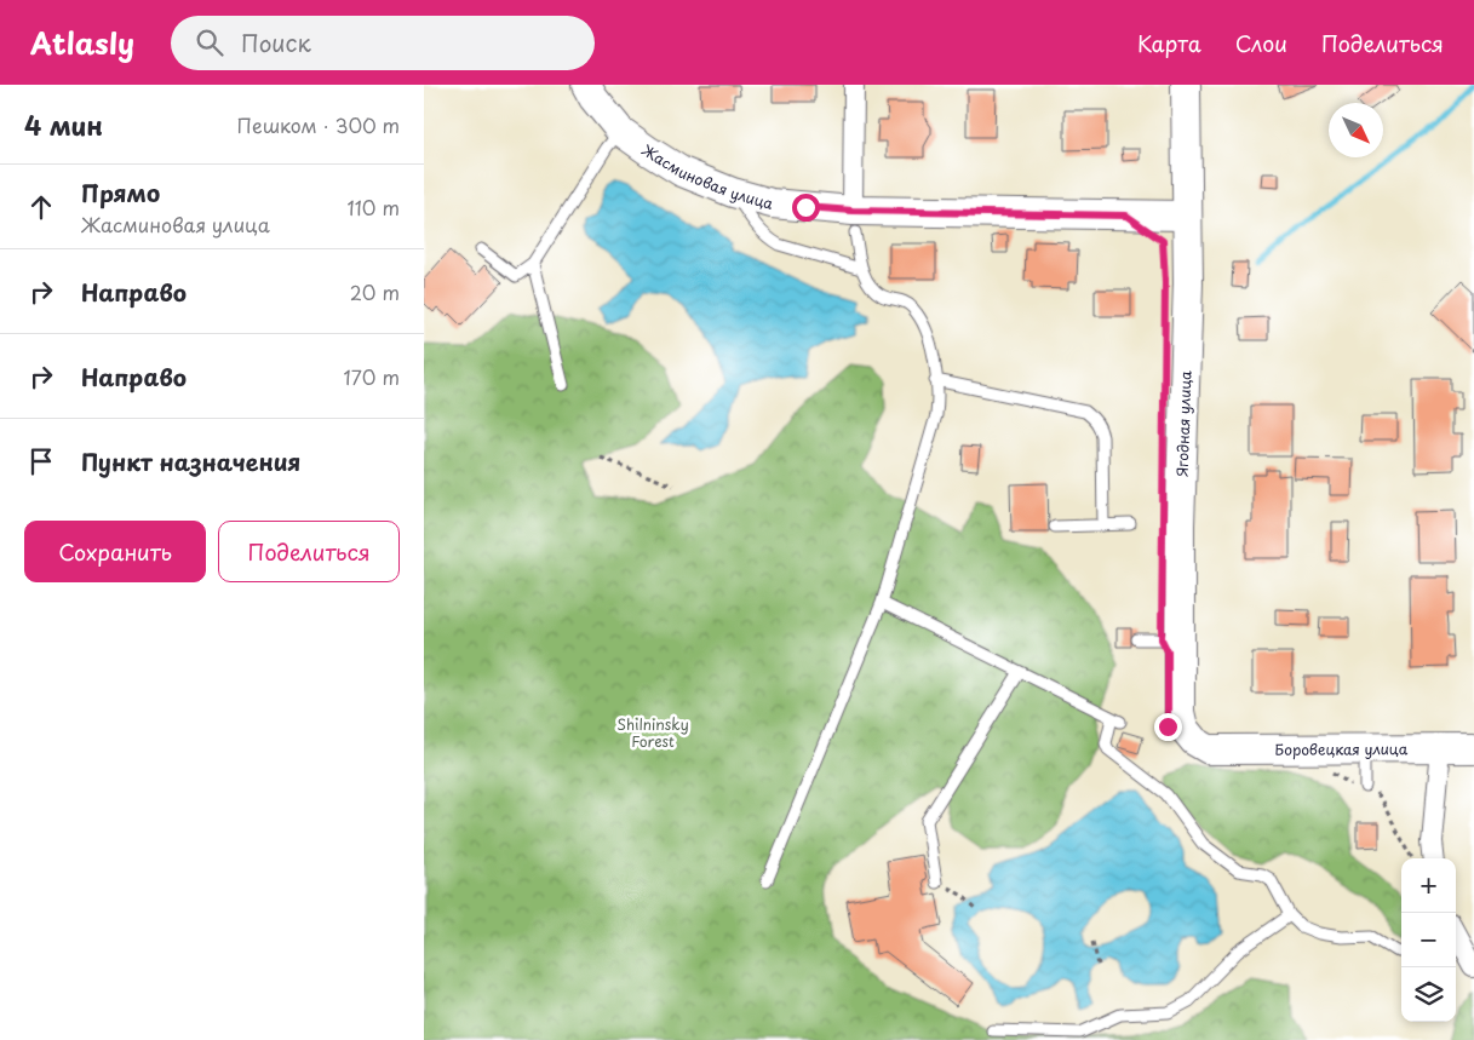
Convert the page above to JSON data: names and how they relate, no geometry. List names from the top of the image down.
{
  "streets": {
    "street": ["Жасминовая улица", "Ягодная улица", "Боровецкая улица"]
  },
  "crossings": [
    ["Жасминовая улица", "Ягодная улица"],
    ["Ягодная улица", "Боровецкая улица"]
  ],
  "parks": ["Shilninsky Forest"],
  "north": "bottom right",
  "page": {
    "header": "Atlasly",
    "search": "Поиск",
    "nav": ["Карта", "Слои", "Поделиться"],
    "heading": ["4 мин", "Пешком · 300 m"],
    "list": [
      ["Прямо", "Жасминовая улица", "110 m"],
      ["Направо", "20 m"],
      ["Направо", "170 m"],
      "Пункт назначения"
    ],
    "buttons": ["Сохранить", "Поделиться"],
    "map_buttons": ["+", "−"]
  }
}
